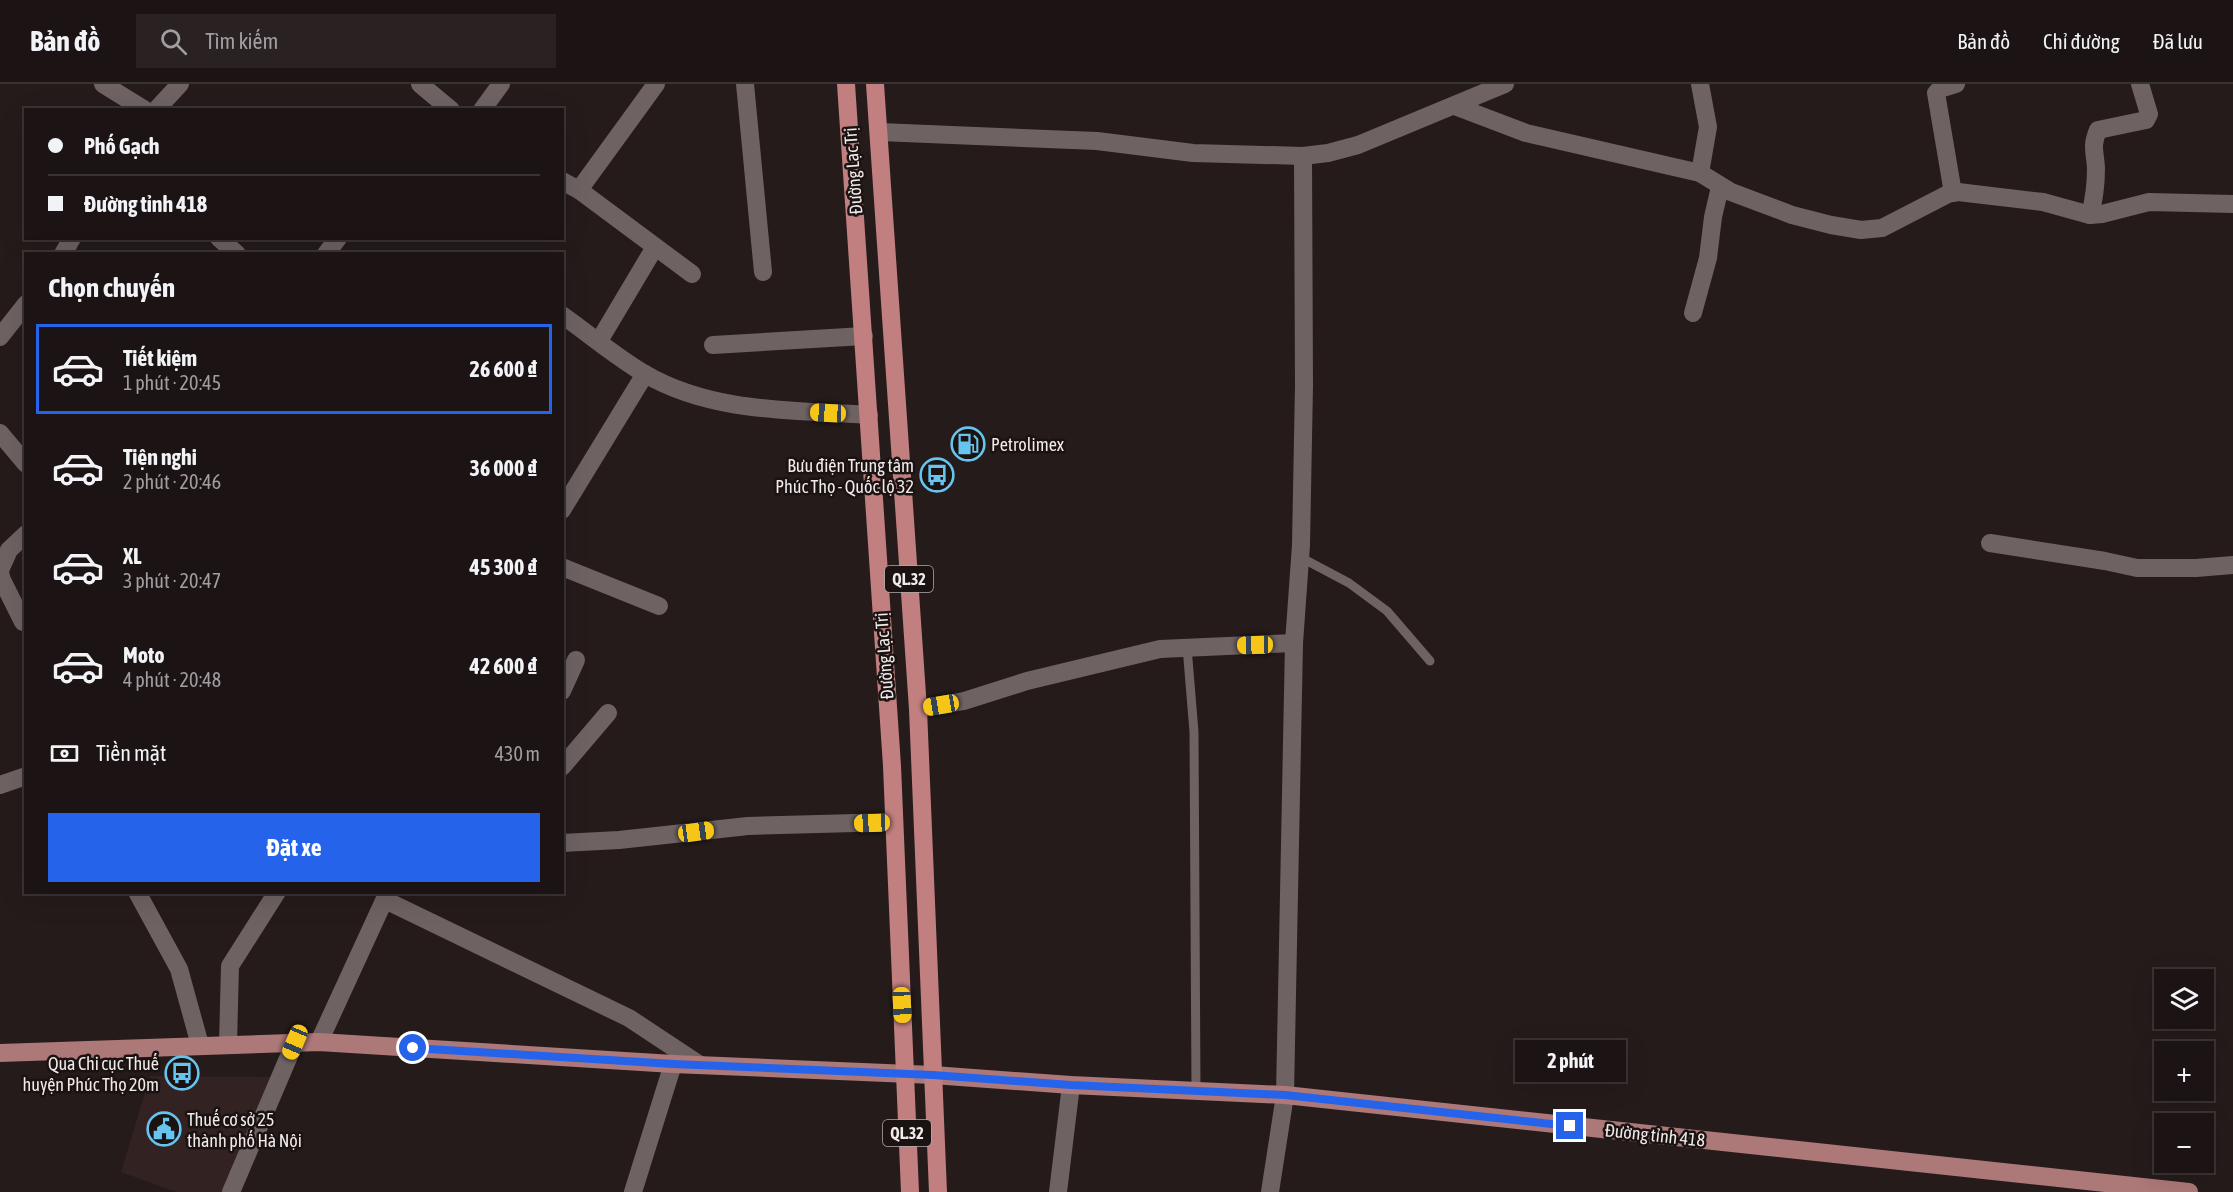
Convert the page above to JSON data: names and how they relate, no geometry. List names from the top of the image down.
{
  "streets": {
    "highway": ["Đường Lạc Trị", "QL.32"],
    "main road": ["Đường tỉnh 418"]
  },
  "crossings": [
    ["Đường Lạc Trị", "Đường tỉnh 418"]
  ],
  "places": {
    "fuel station": ["Petrolimex"],
    "bus stop": ["Bưu điện Trung tâm Phúc Thọ - Quốc lộ 32", "Qua Chi cục Thuế huyện Phúc Thọ 20m"],
    "public building": ["Thuế cơ sở 25 thành phố Hà Nội"]
  },
  "page": {
    "header": "Bản đồ",
    "search": "Tìm kiếm",
    "nav": ["Bản đồ", "Chỉ đường", "Đã lưu"],
    "banner": ["Phố Gạch", "Đường tỉnh 418"],
    "heading": "Chọn chuyến",
    "list": [
      {
        "name": "Tiết kiệm",
        "note": "1 phút · 20:45",
        "value": "26 600 ₫"
      },
      {
        "name": "Tiện nghi",
        "note": "2 phút · 20:46",
        "value": "36 000 ₫"
      },
      {
        "name": "XL",
        "note": "3 phút · 20:47",
        "value": "45 300 ₫"
      },
      {
        "name": "Moto",
        "note": "4 phút · 20:48",
        "value": "42 600 ₫"
      }
    ],
    "pay": ["Tiền mặt", "430 m"],
    "buttons": "Đặt xe",
    "map_buttons": ["+", "−"],
    "bubble": "2 phút"
  }
}
